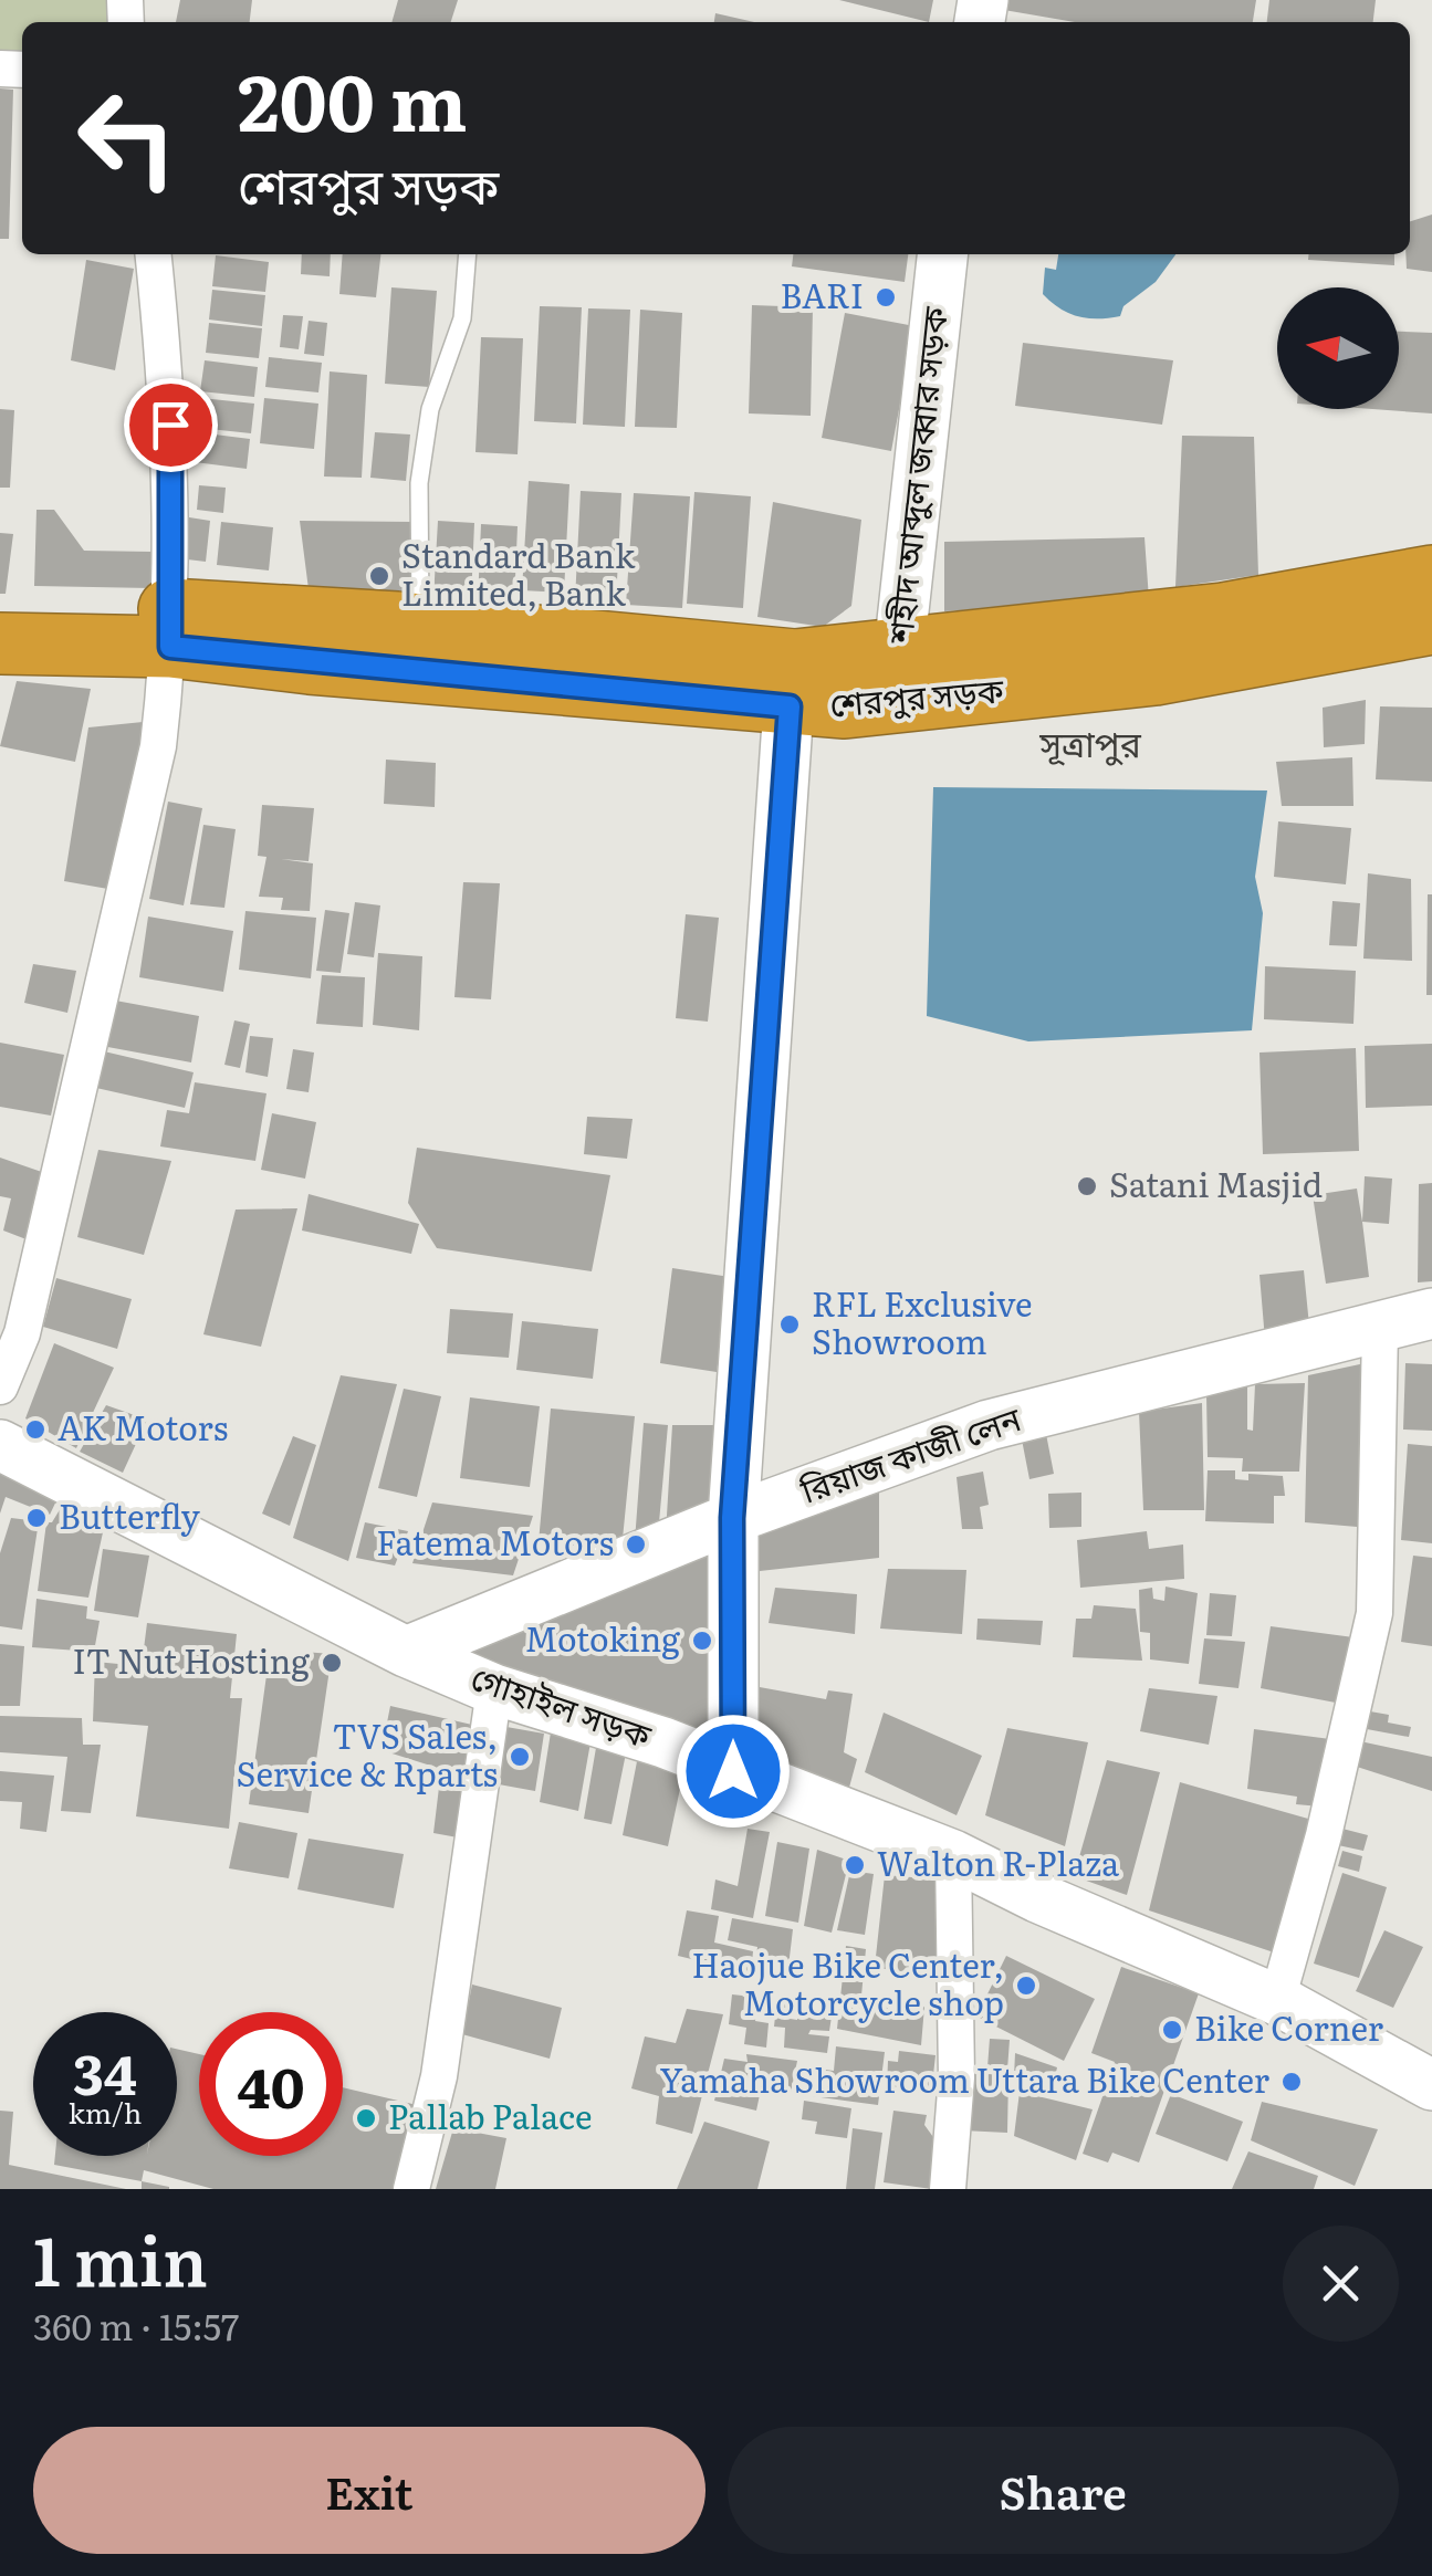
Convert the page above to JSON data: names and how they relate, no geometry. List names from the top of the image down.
{
  "streets": {
    "highway": ["শেরপুর সড়ক"],
    "street": ["শহীদ আব্দুল জব্বার সড়ক", "রিয়াজ কাজী লেন", "গোহাইল সড়ক"]
  },
  "crossings": [
    ["শহীদ আব্দুল জব্বার সড়ক", "শেরপুর সড়ক"],
    ["রিয়াজ কাজী লেন", "গোহাইল সড়ক"]
  ],
  "districts": ["সূত্রাপুর"],
  "places": [
    "BARI",
    "Standard Bank Limited, Bank",
    "Satani Masjid",
    "RFL Exclusive Showroom",
    "AK Motors",
    "Butterfly",
    "Fatema Motors",
    "Motoking",
    "IT Nut Hosting",
    "TVS Sales, Service & Rparts",
    "Walton R-Plaza",
    "Haojue Bike Center, Motorcycle shop",
    "Bike Corner",
    "Yamaha Showroom Uttara Bike Center",
    "Pallab Palace"
  ],
  "north": "left",
  "page": {
    "turn": ["200 m", "শেরপুর সড়ক"],
    "speed": "34 km/h",
    "limit": "40",
    "heading": ["1 min", "360 m · 15:57"],
    "buttons": ["Exit", "Share"]
  }
}
